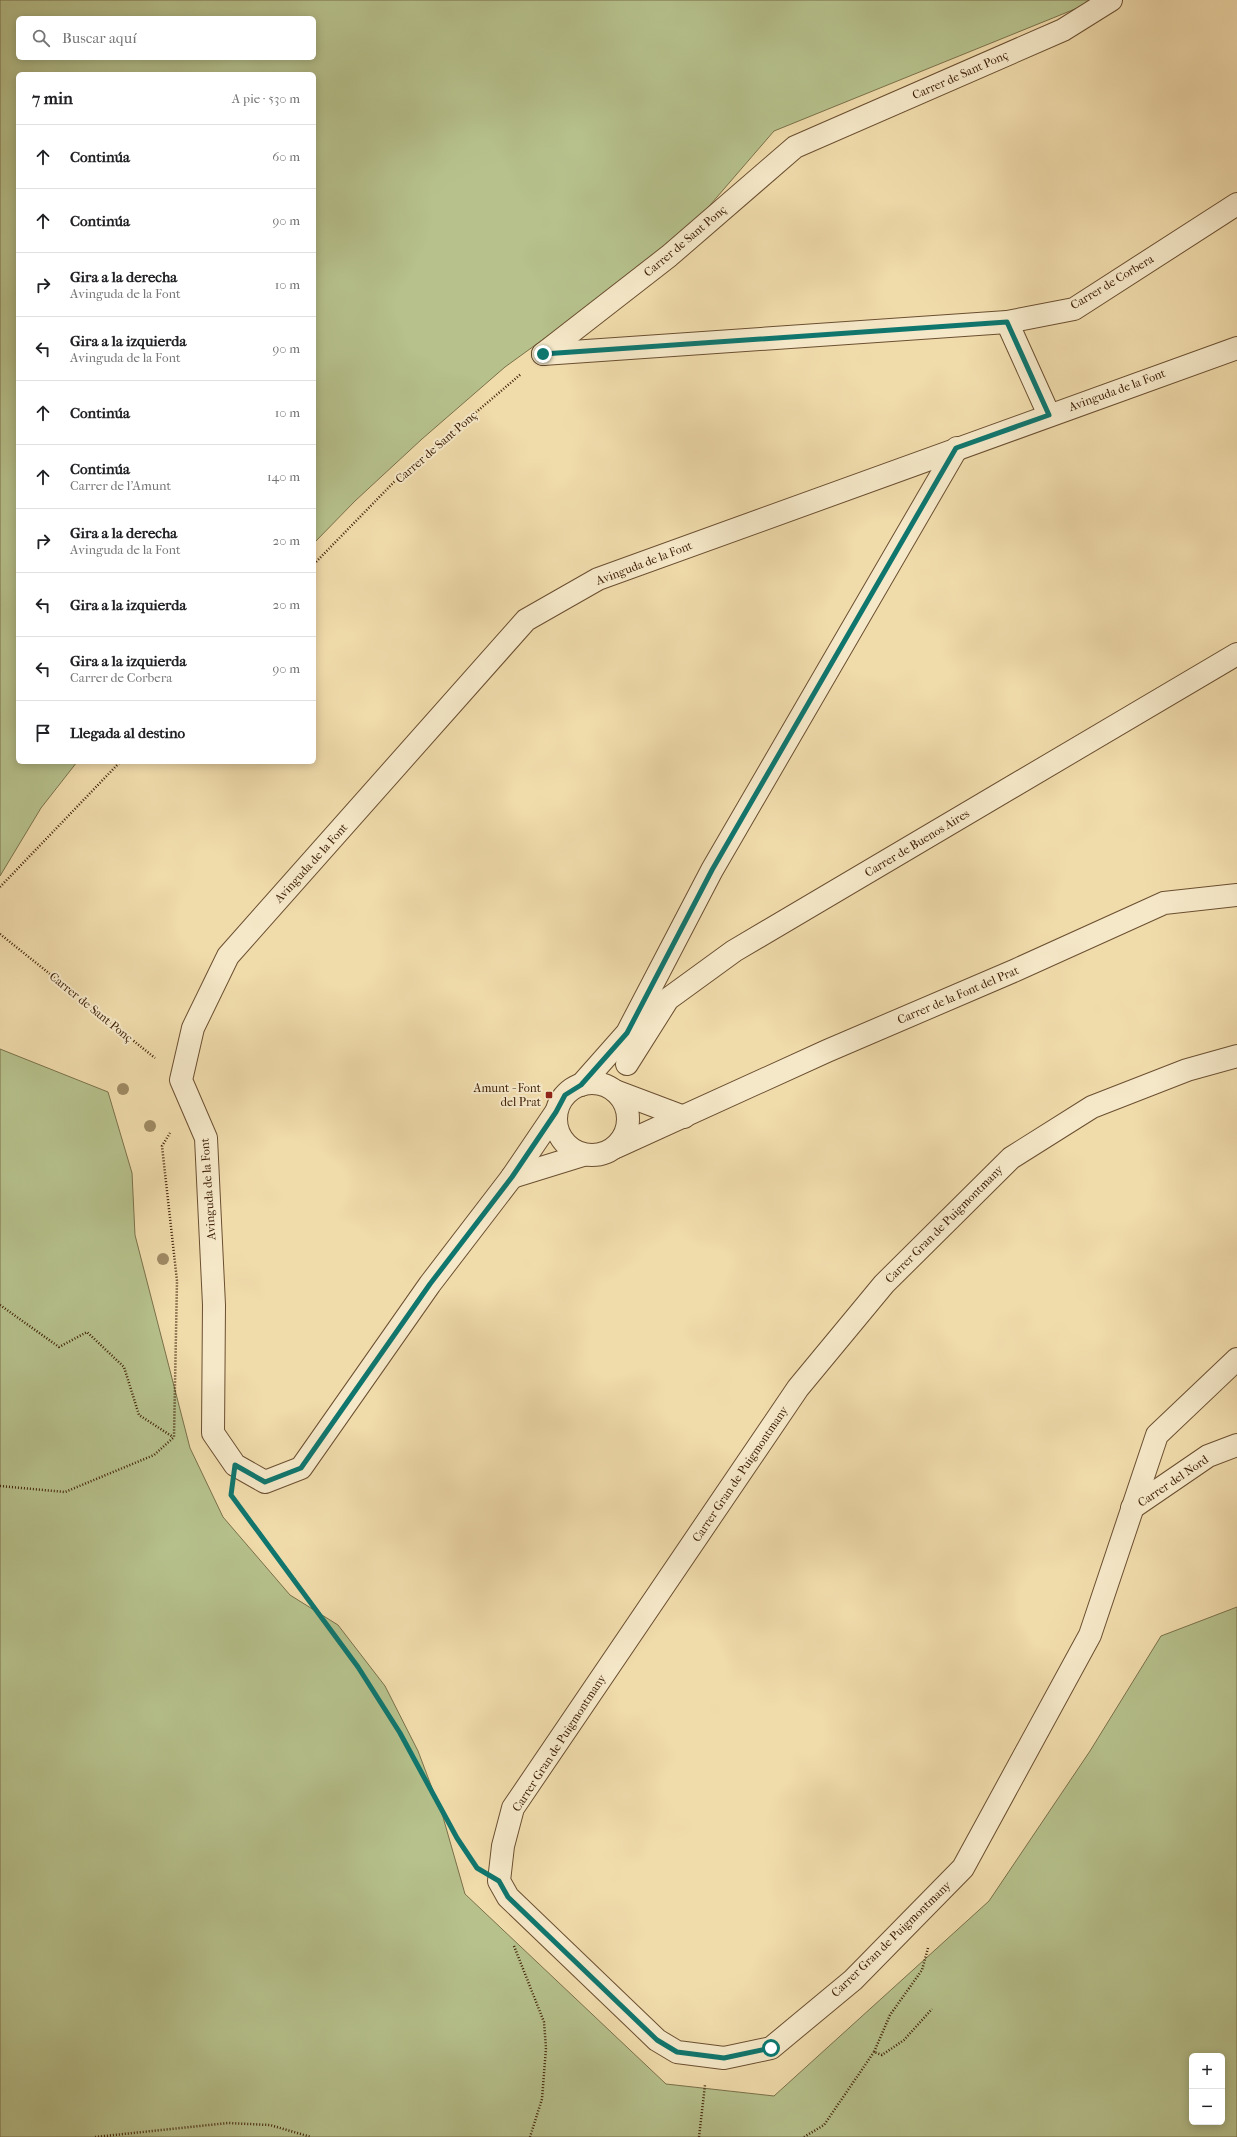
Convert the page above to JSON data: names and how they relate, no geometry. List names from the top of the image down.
{
  "streets": {
    "street": [
      "Carrer de Sant Ponç",
      "Carrer de Corbera",
      "Avinguda de la Font",
      "Carrer de Buenos Aires",
      "Carrer de la Font del Prat",
      "Carrer Gran de Puigmontmany",
      "Carrer del Nord"
    ]
  },
  "crossings": [
    ["Carrer de Sant Ponç", "Carrer de Corbera"],
    ["Carrer de Sant Ponç", "Avinguda de la Font"],
    ["Avinguda de la Font", "Carrer de la Font del Prat"],
    ["Carrer Gran de Puigmontmany", "Carrer del Nord"]
  ],
  "places": {
    "transit": ["Amunt - Font del Prat"]
  },
  "page": {
    "search": "Buscar aquí",
    "heading": ["7 min", "A pie · 530 m"],
    "list": [
      ["Continúa", "60 m"],
      ["Continúa", "90 m"],
      ["Gira a la derecha", "Avinguda de la Font", "10 m"],
      ["Gira a la izquierda", "Avinguda de la Font", "90 m"],
      ["Continúa", "10 m"],
      ["Continúa", "Carrer de l'Amunt", "140 m"],
      ["Gira a la derecha", "Avinguda de la Font", "20 m"],
      ["Gira a la izquierda", "20 m"],
      ["Gira a la izquierda", "Carrer de Corbera", "90 m"],
      "Llegada al destino"
    ],
    "map_buttons": ["+", "−"]
  }
}
